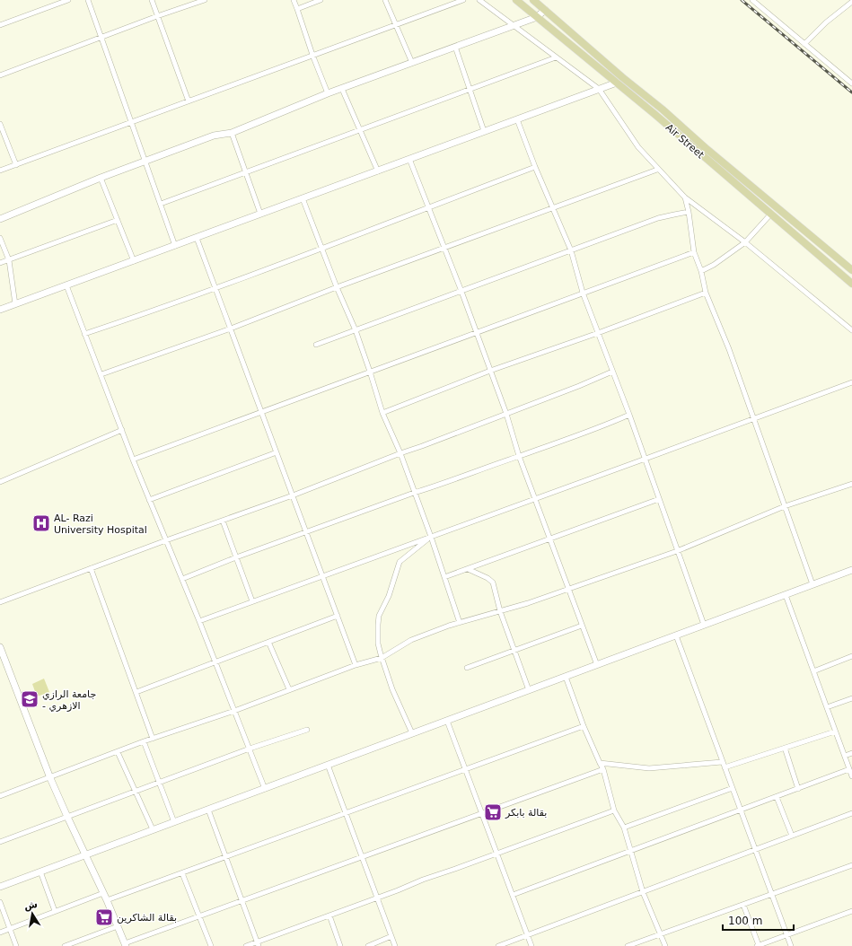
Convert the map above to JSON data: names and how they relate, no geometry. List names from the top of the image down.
{
  "streets": {
    "main road": ["Air Street"]
  },
  "places": {
    "hospital": ["AL- Razi University Hospital"],
    "school or university": ["جامعة الرازي - الازهري"],
    "supermarket": ["بقالة بابكر", "بقالة الشاكرين"]
  },
  "scale_bar": "100 m",
  "north": "top"
}
